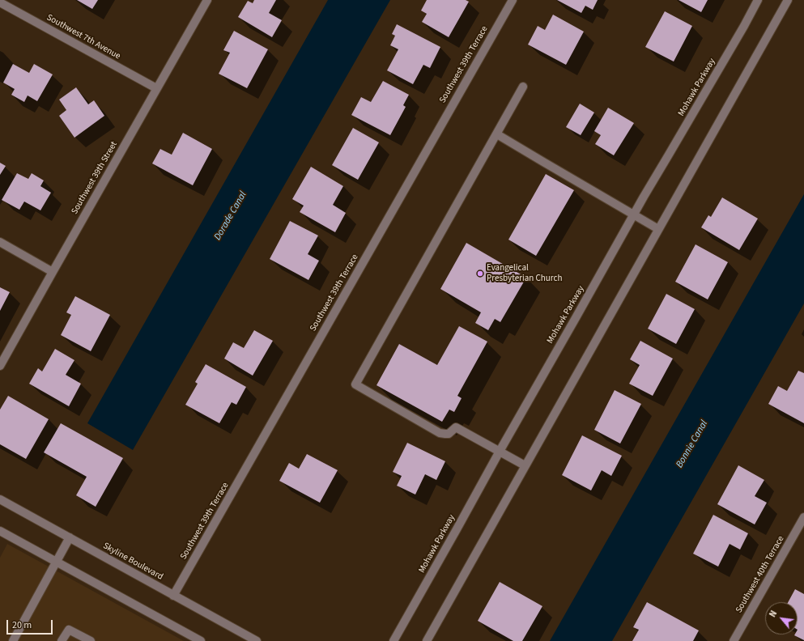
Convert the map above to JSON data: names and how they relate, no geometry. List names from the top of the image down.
{
  "streets": {
    "street": [
      "Southwest 7th Avenue",
      "Southwest 39th Terrace",
      "Mohawk Parkway",
      "Southwest 39th Street",
      "Skyline Boulevard",
      "Southwest 40th Terrace"
    ]
  },
  "crossings": [
    ["Southwest 7th Avenue", "Southwest 39th Street"],
    ["Southwest 39th Terrace", "Skyline Boulevard"]
  ],
  "water": ["Dorade Canal", "Bonnie Canal"],
  "places": ["Evangelical Presbyterian Church"],
  "scale_bar": "20 m",
  "north": "top left"
}
